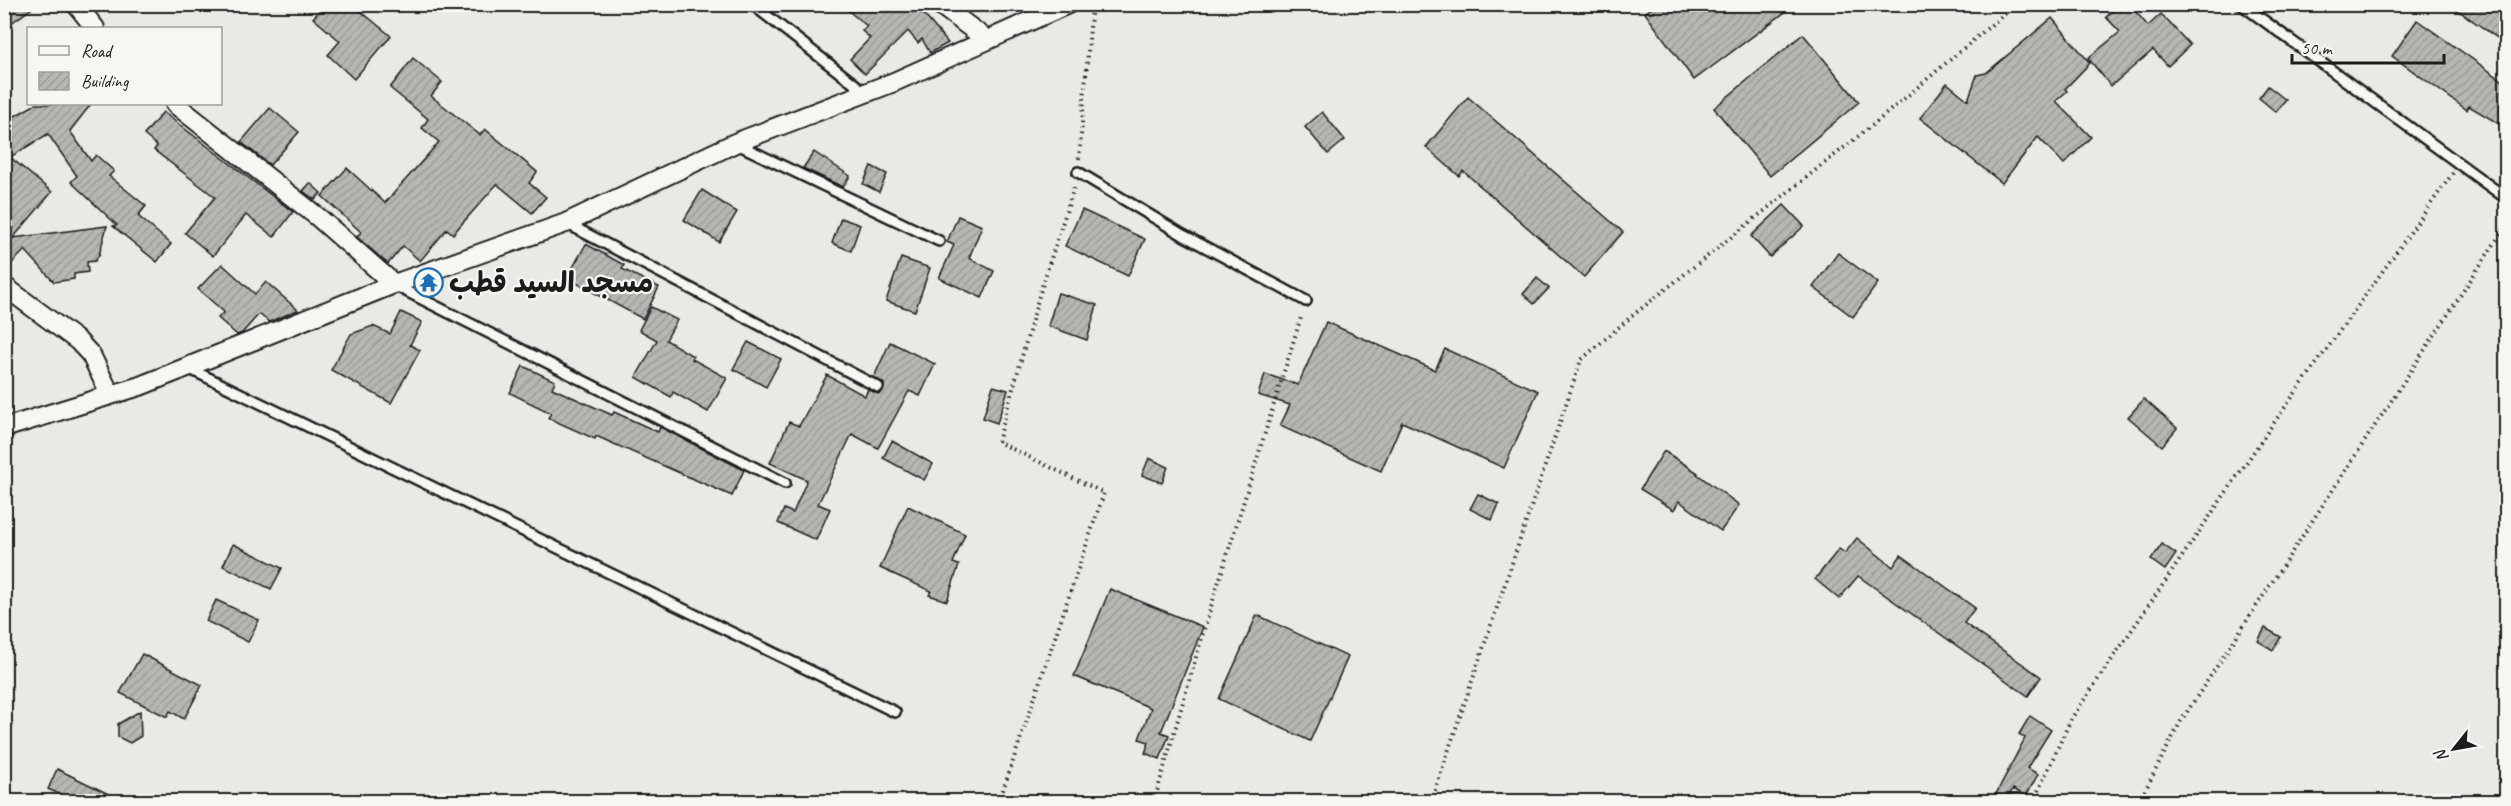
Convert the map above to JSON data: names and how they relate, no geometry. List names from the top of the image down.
{
  "places": {
    "temple": ["مسجد السيد قطب"]
  },
  "legend": ["Road", "Building"],
  "scale_bar": "50 m",
  "north": "bottom left"
}
